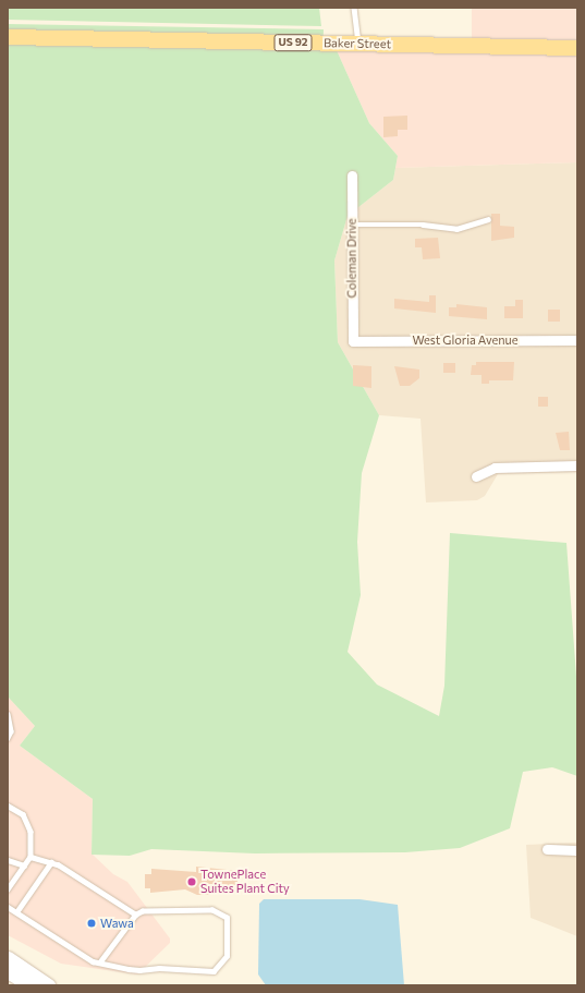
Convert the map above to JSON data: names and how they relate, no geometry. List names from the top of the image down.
{
  "streets": {
    "main road": ["US 92", "Baker Street"],
    "street": ["Coleman Drive", "West Gloria Avenue"]
  },
  "crossings": [
    ["Coleman Drive", "West Gloria Avenue"]
  ],
  "places": ["TownePlace Suites Plant City", "Wawa"]
}
